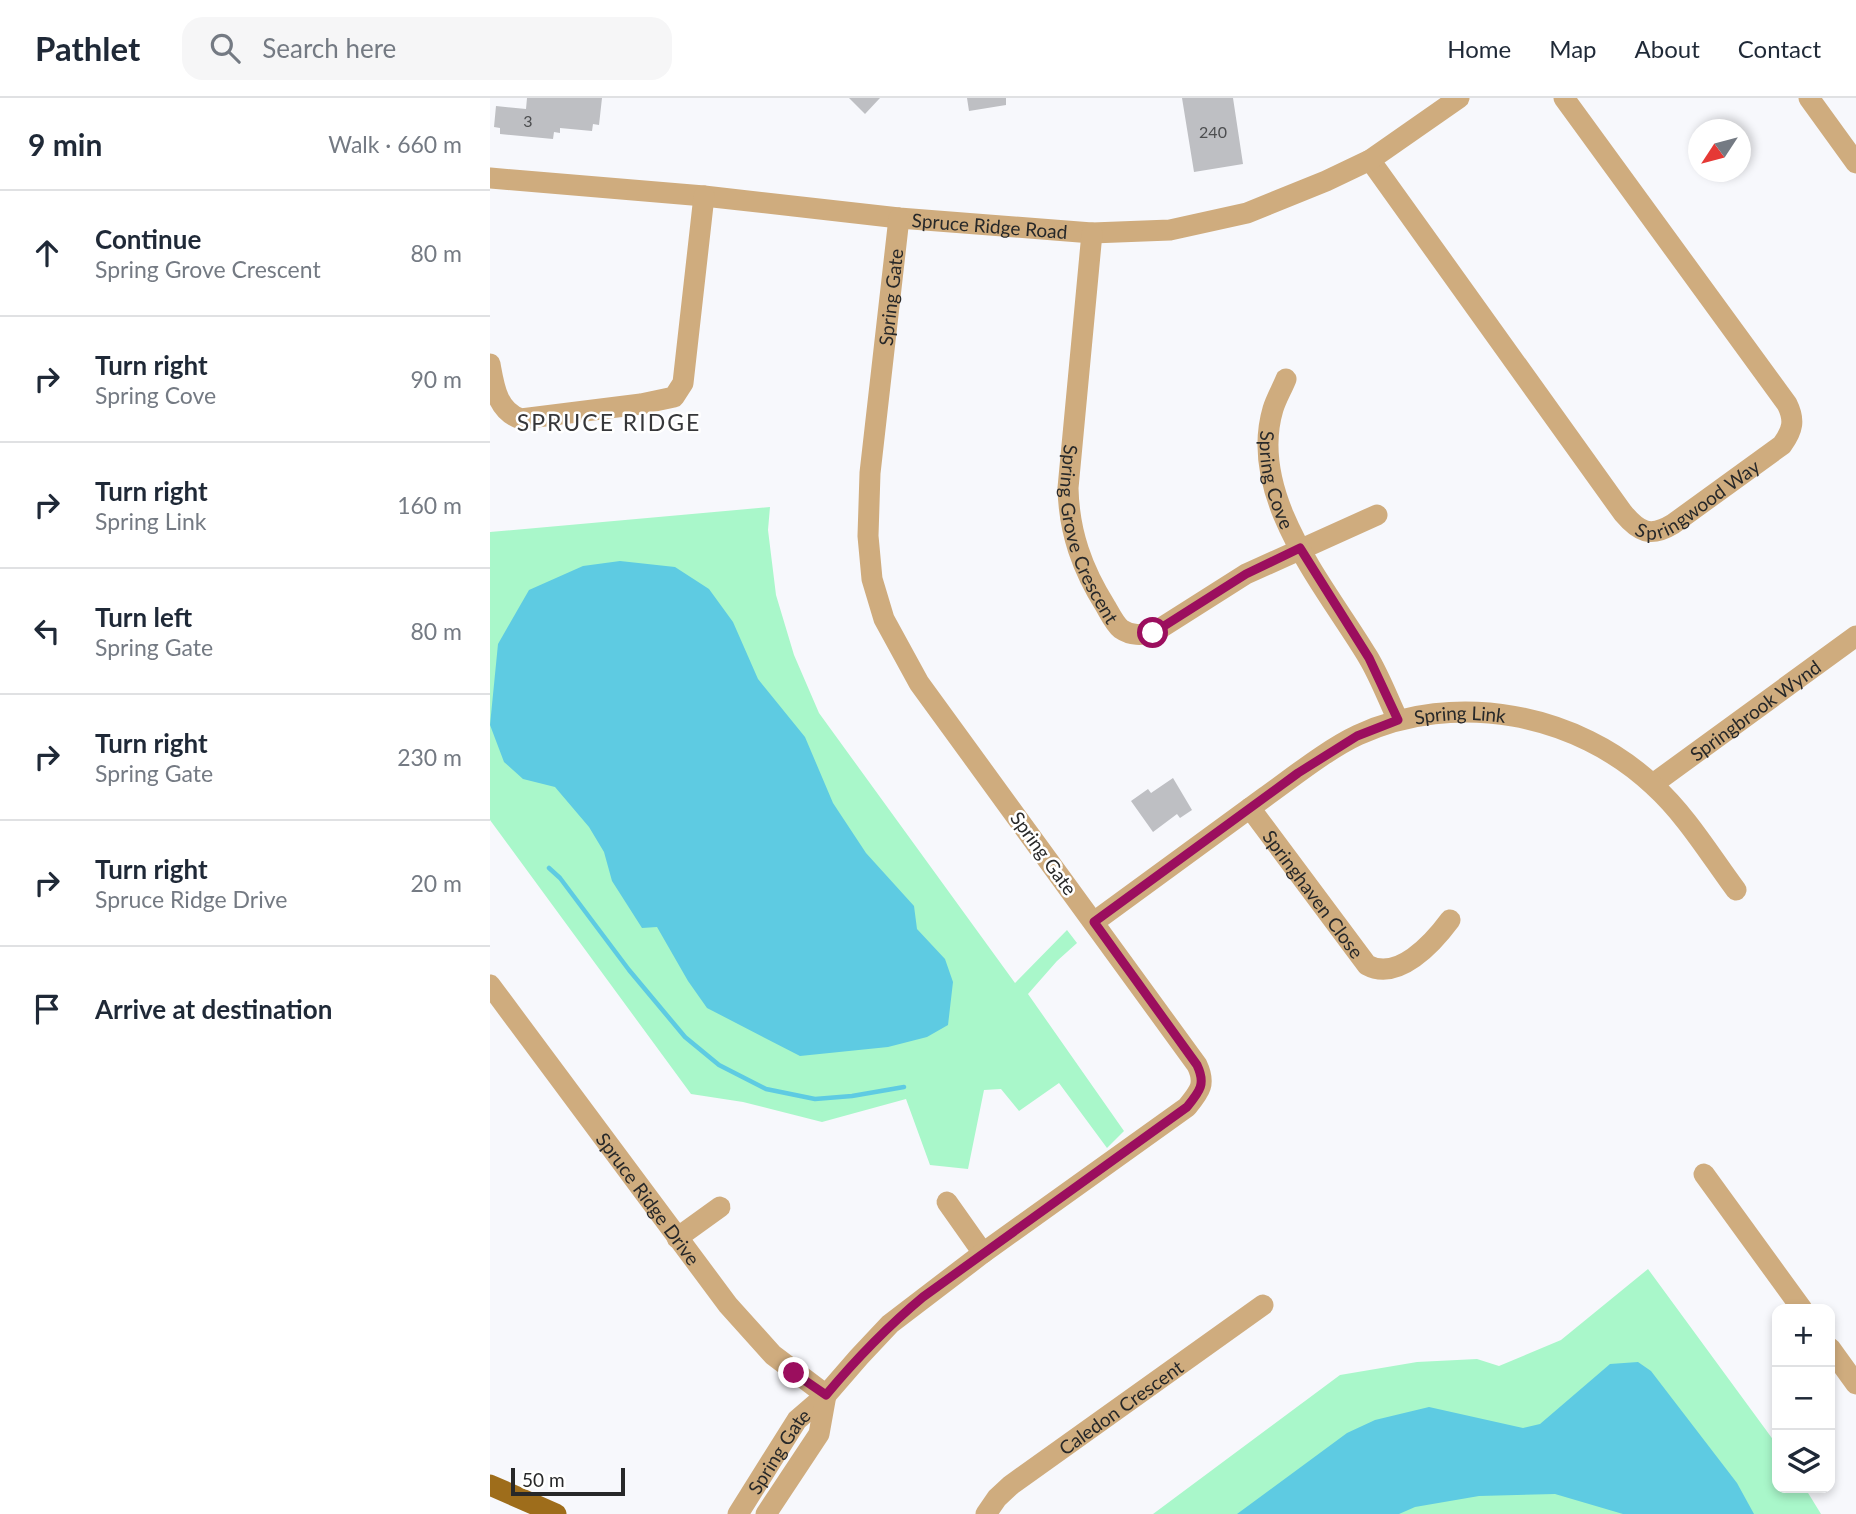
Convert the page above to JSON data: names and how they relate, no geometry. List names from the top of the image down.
{
  "streets": {
    "street": [
      "Spruce Ridge Road",
      "Spring Gate",
      "Spring Cove",
      "Springwood Way",
      "Spring Grove Crescent",
      "Springbrook Wynd",
      "Spring Link",
      "Springhaven Close",
      "Spruce Ridge Drive",
      "Caledon Crescent"
    ]
  },
  "crossings": [
    ["Spruce Ridge Road", "Spring Gate"],
    ["Spruce Ridge Road", "Springwood Way"],
    ["Spruce Ridge Road", "Spring Grove Crescent"],
    ["Spring Gate", "Spring Link"],
    ["Spring Gate", "Spruce Ridge Drive"],
    ["Spring Cove", "Spring Grove Crescent"],
    ["Spring Cove", "Spring Link"],
    ["Springbrook Wynd", "Spring Link"],
    ["Spring Link", "Springhaven Close"]
  ],
  "districts": ["SPRUCE RIDGE"],
  "house_numbers": ["3", "240"],
  "scale_bar": "50 m",
  "north": "bottom left",
  "page": {
    "header": "Pathlet",
    "search": "Search here",
    "nav": [
      "Home",
      "Map",
      "About",
      "Contact"
    ],
    "heading": ["9 min", "Walk · 660 m"],
    "list": [
      ["Continue", "Spring Grove Crescent", "80 m"],
      ["Turn right", "Spring Cove", "90 m"],
      ["Turn right", "Spring Link", "160 m"],
      ["Turn left", "Spring Gate", "80 m"],
      ["Turn right", "Spring Gate", "230 m"],
      ["Turn right", "Spruce Ridge Drive", "20 m"],
      "Arrive at destination"
    ],
    "map_buttons": ["+", "−"],
    "scale": "50 m"
  }
}
